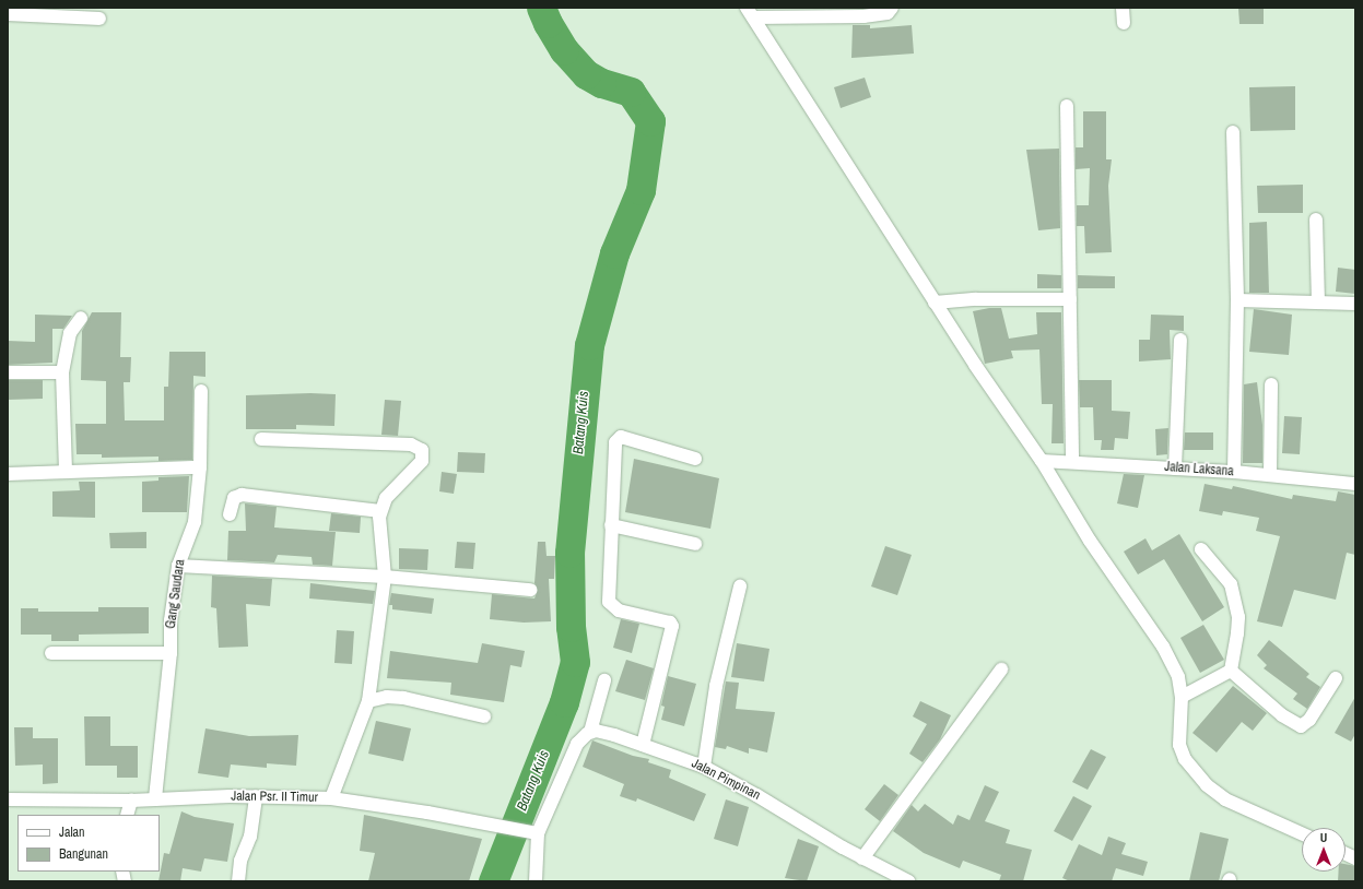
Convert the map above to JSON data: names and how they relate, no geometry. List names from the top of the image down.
{
  "streets": {
    "street": [
      "Jalan Laksana",
      "Gang Saudara",
      "Jalan Pimpinan",
      "Jalan Psr. II Timur"
    ]
  },
  "crossings": [
    ["Gang Saudara", "Jalan Psr. II Timur"]
  ],
  "water": ["Batang Kuis"],
  "legend": ["Jalan", "Bangunan"],
  "north": "top"
}
